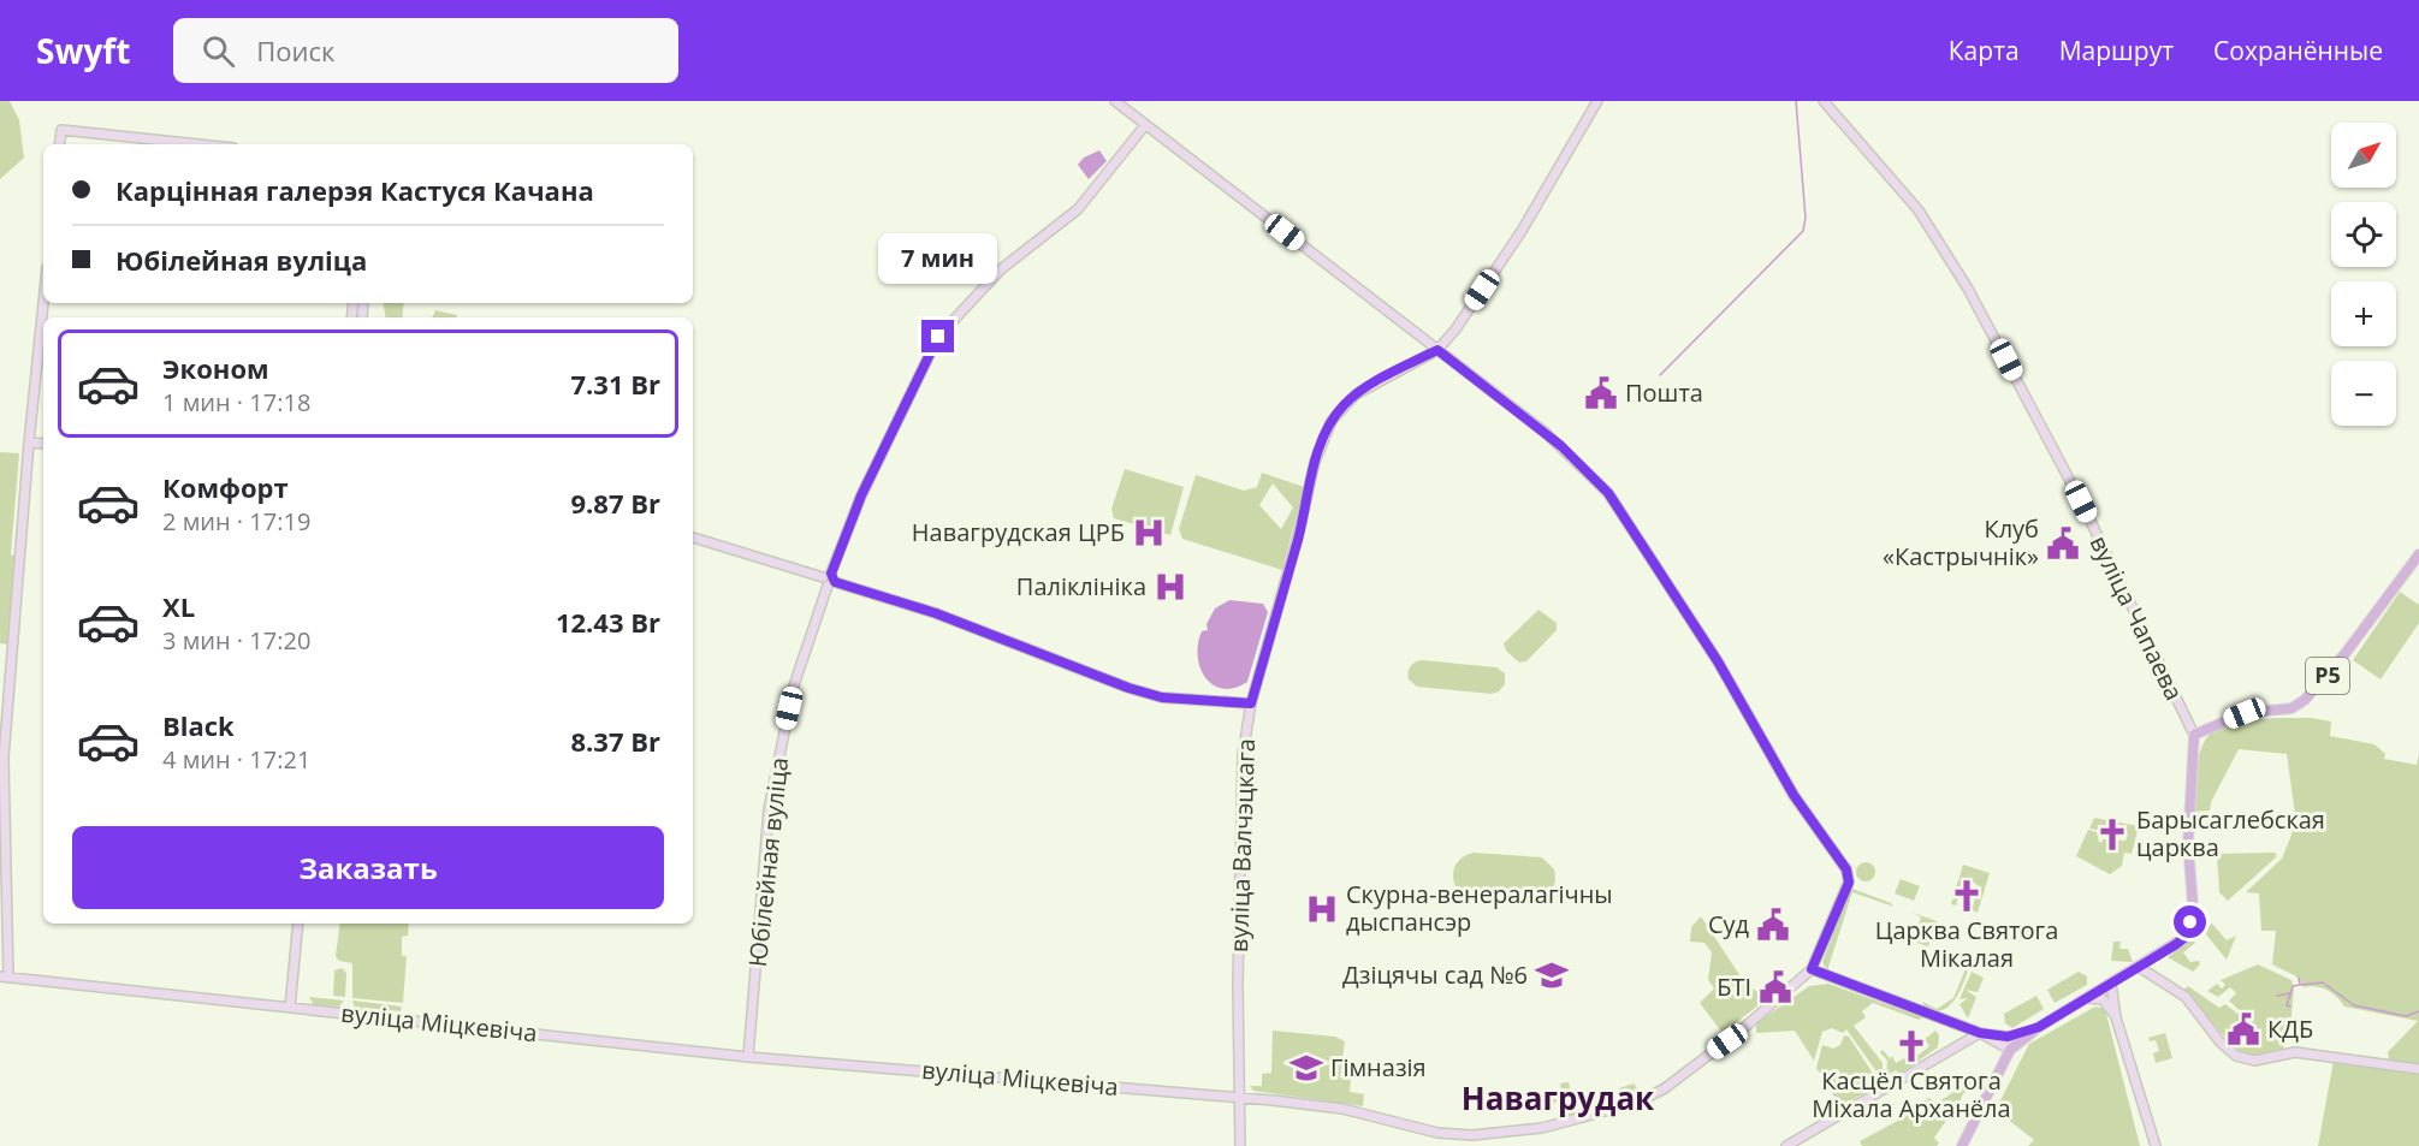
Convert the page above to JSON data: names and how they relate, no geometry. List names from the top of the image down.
{
  "streets": {
    "main road": ["Р5"],
    "street": [
      "вуліца Чапаева",
      "вуліца Валчэцкага",
      "Юбілейная вуліца",
      "вуліца Міцкевіча"
    ]
  },
  "crossings": [
    ["вуліца Чапаева", "Р5"],
    ["вуліца Валчэцкага", "вуліца Міцкевіча"],
    ["Юбілейная вуліца", "вуліца Міцкевіча"]
  ],
  "districts": ["Навагрудак"],
  "places": {
    "public building": [
      "Пошта",
      "Клуб «Кастрычнік»",
      "Суд",
      "БТІ",
      "КДБ"
    ],
    "hospital": ["Навагрудская ЦРБ", "Паліклініка", "Скурна-венералагічны дыспансэр"],
    "church": ["Барысаглебская царква", "Царква Святога Мікалая", "Касцёл Святога Міхала Арханёла"],
    "school or university": ["Дзіцячы сад №6", "Гімназія"]
  },
  "north": "top right",
  "page": {
    "header": "Swyft",
    "search": "Поиск",
    "nav": ["Карта", "Маршрут", "Сохранённые"],
    "map_buttons": ["+", "−"],
    "banner": ["Карцінная галерэя Кастуся Качана", "Юбілейная вуліца"],
    "bubble": "7 мин",
    "list": [
      {
        "name": "Эконом",
        "note": "1 мин · 17:18",
        "value": "7.31 Br"
      },
      {
        "name": "Комфорт",
        "note": "2 мин · 17:19",
        "value": "9.87 Br"
      },
      {
        "name": "XL",
        "note": "3 мин · 17:20",
        "value": "12.43 Br"
      },
      {
        "name": "Black",
        "note": "4 мин · 17:21",
        "value": "8.37 Br"
      }
    ],
    "buttons": "Заказать"
  }
}
